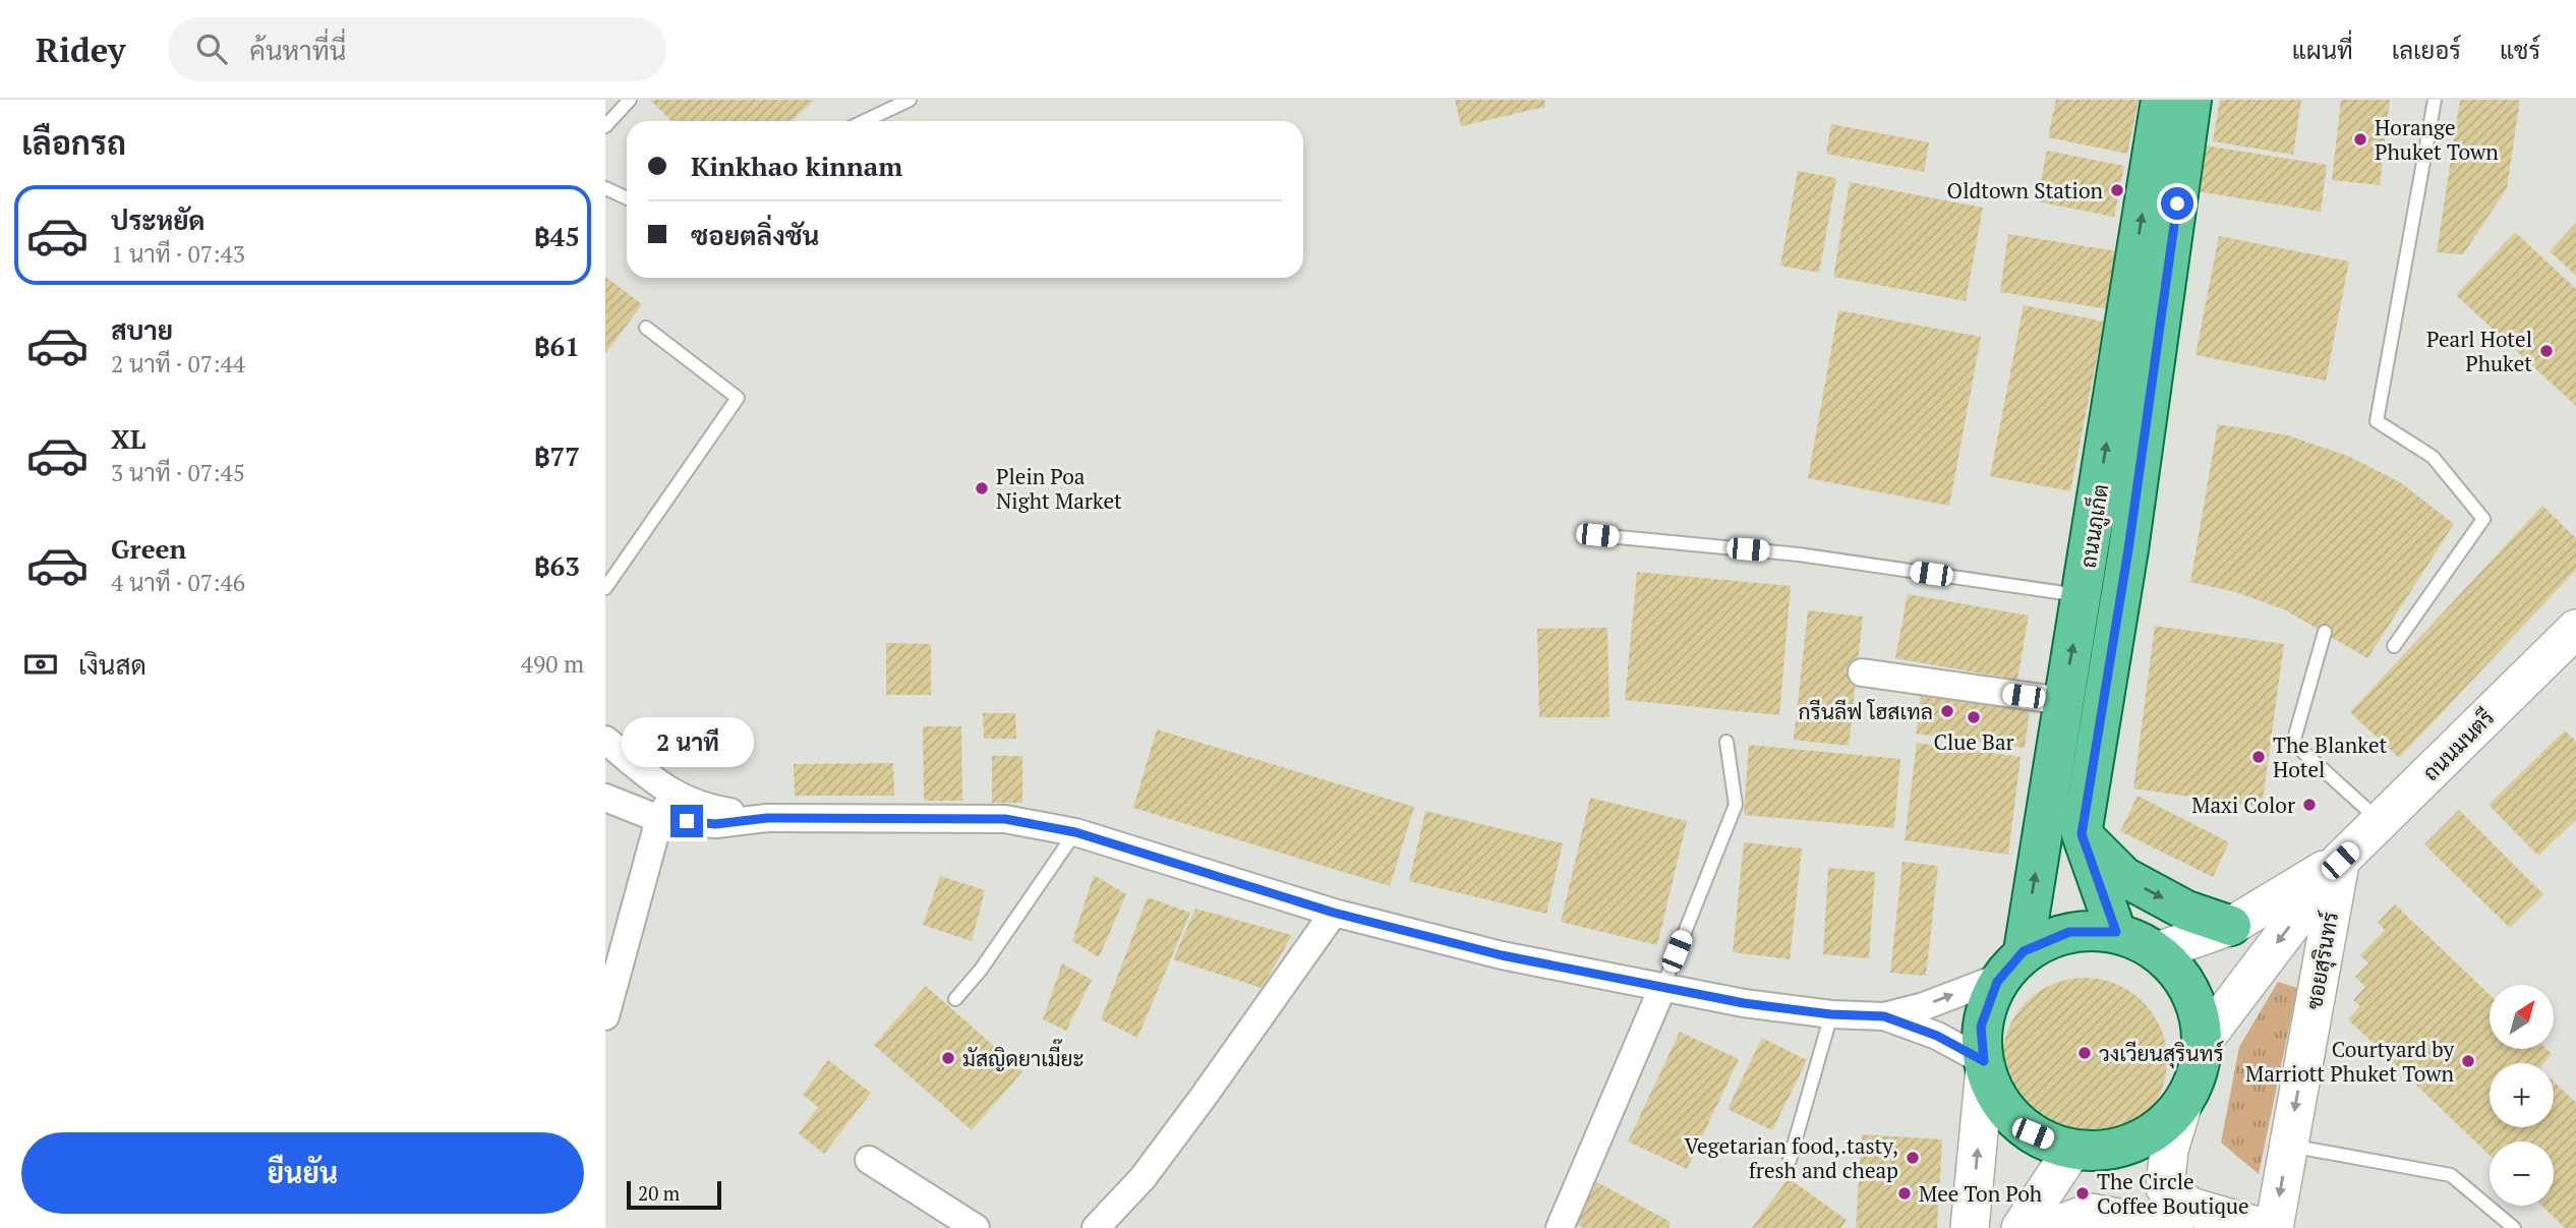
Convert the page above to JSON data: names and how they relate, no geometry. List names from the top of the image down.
{
  "streets": {
    "main road": ["ถนนภูเก็ต"],
    "street": ["ถนนมนตรี", "ซอยสุรินทร์"]
  },
  "crossings": [
    ["ถนนภูเก็ต", "ถนนมนตรี"],
    ["ถนนมนตรี", "ซอยสุรินทร์"]
  ],
  "places": [
    "Horange Phuket Town",
    "Oldtown Station",
    "Pearl Hotel Phuket",
    "Plein Poa Night Market",
    "กรีนลีฟ โฮสเทล",
    "Clue Bar",
    "The Blanket Hotel",
    "Maxi Color",
    "วงเวียนสุรินทร์",
    "มัสญิดยาเมี๊ยะ",
    "Courtyard by Marriott Phuket Town",
    "Vegetarian food,.tasty, fresh and cheap",
    "Mee Ton Poh",
    "The Circle Coffee Boutique"
  ],
  "scale_bar": "20 m",
  "north": "top right",
  "page": {
    "header": "Ridey",
    "search": "ค้นหาที่นี่",
    "nav": ["แผนที่", "เลเยอร์", "แชร์"],
    "heading": "เลือกรถ",
    "banner": ["Kinkhao kinnam", "ซอยตลิ่งชัน"],
    "list": [
      {
        "name": "ประหยัด",
        "note": "1 นาที · 07:43",
        "value": "฿45"
      },
      {
        "name": "สบาย",
        "note": "2 นาที · 07:44",
        "value": "฿61"
      },
      {
        "name": "XL",
        "note": "3 นาที · 07:45",
        "value": "฿77"
      },
      {
        "name": "Green",
        "note": "4 นาที · 07:46",
        "value": "฿63"
      }
    ],
    "pay": ["เงินสด", "490 m"],
    "bubble": "2 นาที",
    "map_buttons": ["+", "−"],
    "buttons": "ยืนยัน",
    "scale": "20 m"
  }
}
